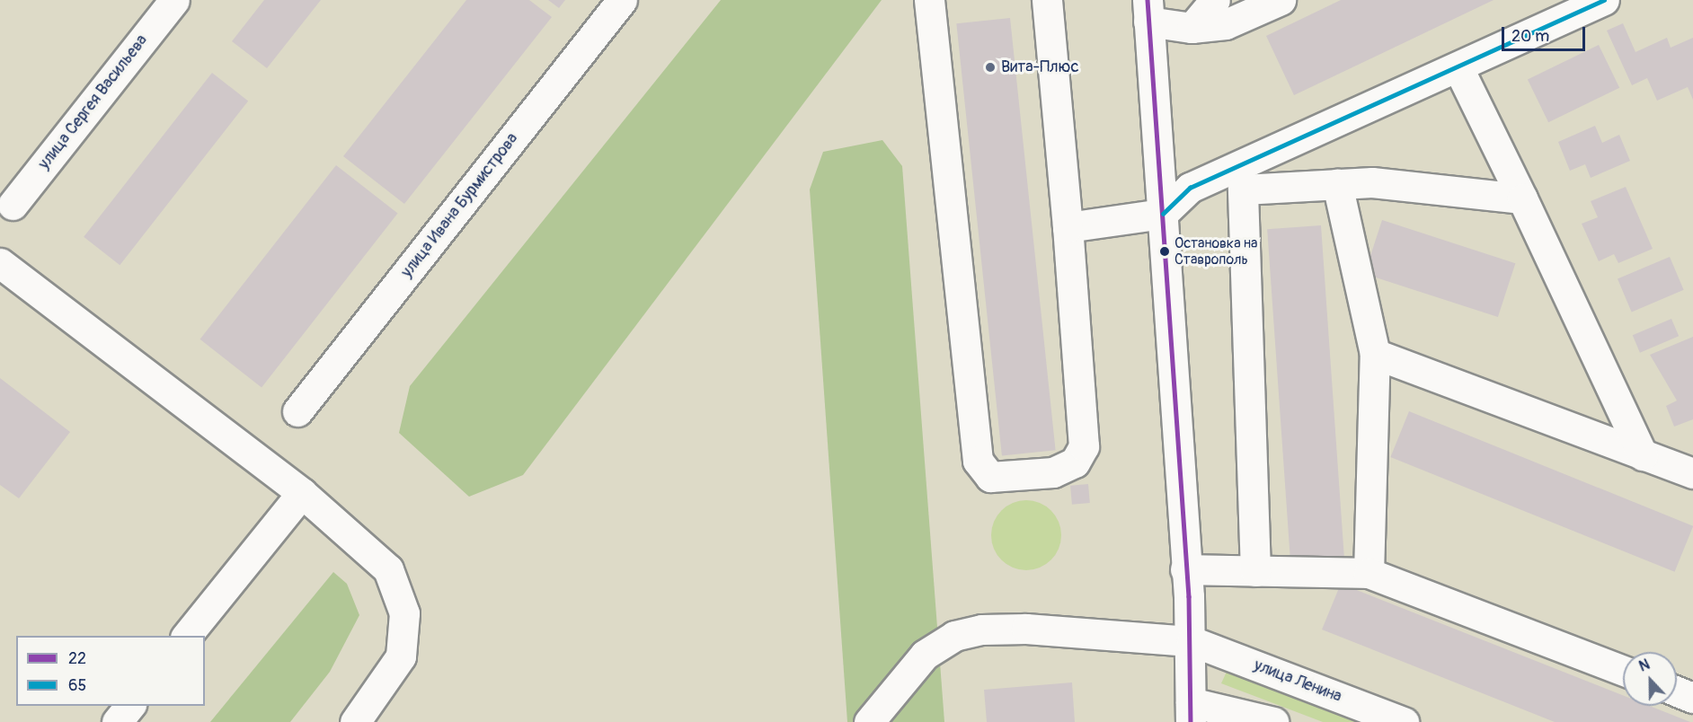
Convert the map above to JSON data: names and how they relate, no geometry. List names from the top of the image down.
{
  "streets": {
    "street": ["улица Сергея Васильева", "улица Ивана Бурмистрова", "улица Ленина"]
  },
  "places": ["Вита-Плюс", "Остановка на Ставрополь"],
  "lines": ["transit line 22", "transit line 65"],
  "legend": ["22", "65"],
  "scale_bar": "20 m",
  "north": "top"
}
